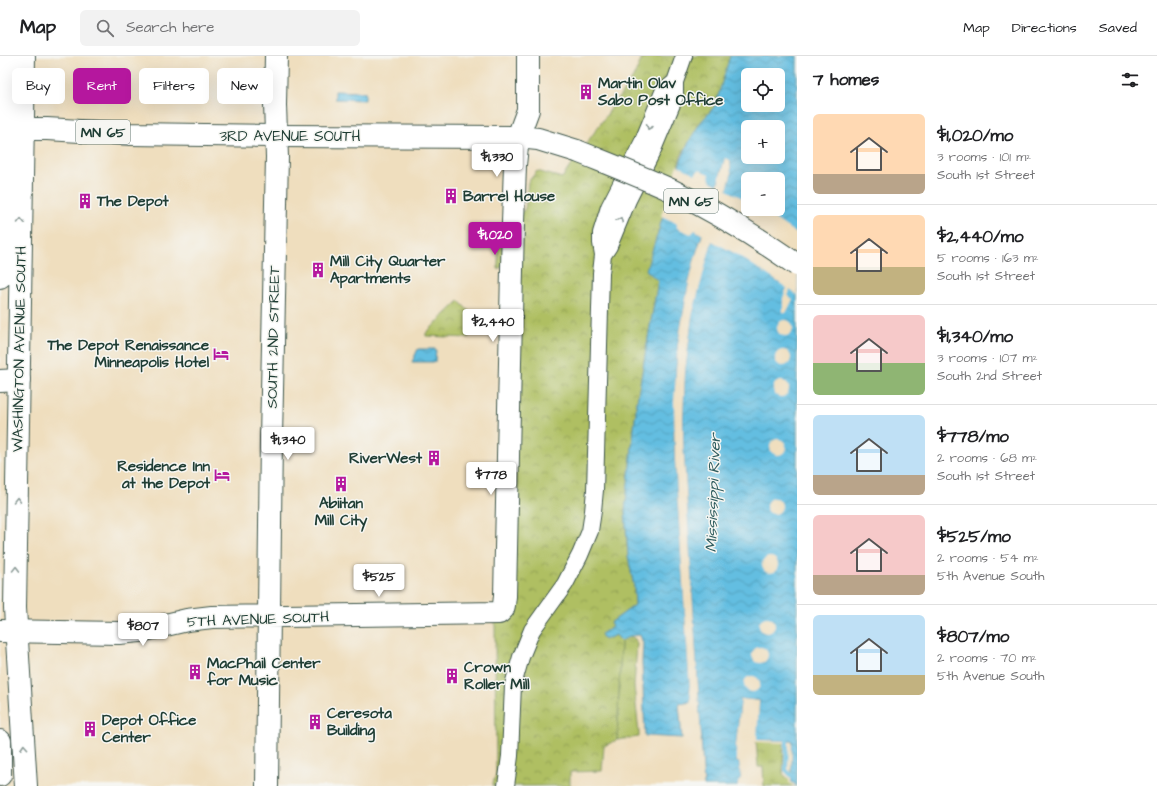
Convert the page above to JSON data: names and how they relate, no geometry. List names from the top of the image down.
{
  "streets": {
    "main road": [
      "MN 65",
      "3RD AVENUE SOUTH",
      "SOUTH 2ND STREET",
      "WASHINGTON AVENUE SOUTH",
      "5TH AVENUE SOUTH"
    ]
  },
  "crossings": [
    ["3RD AVENUE SOUTH", "SOUTH 2ND STREET"],
    ["3RD AVENUE SOUTH", "WASHINGTON AVENUE SOUTH"],
    ["3RD AVENUE SOUTH", "5TH AVENUE SOUTH"],
    ["SOUTH 2ND STREET", "5TH AVENUE SOUTH"],
    ["WASHINGTON AVENUE SOUTH", "5TH AVENUE SOUTH"]
  ],
  "one_way": ["WASHINGTON AVENUE SOUTH"],
  "water": ["Mississippi River"],
  "places": {
    "building": [
      "Martin Olav Sabo Post Office",
      "Barrel House",
      "The Depot",
      "Mill City Quarter Apartments",
      "RiverWest",
      "Abiitan Mill City",
      "MacPhail Center for Music",
      "Crown Roller Mill",
      "Ceresota Building",
      "Depot Office Center"
    ],
    "hotel": ["The Depot Renaissance Minneapolis Hotel", "Residence Inn at the Depot"]
  },
  "page": {
    "header": "Map",
    "search": "Search here",
    "nav": ["Map", "Directions", "Saved"],
    "heading": "7 homes",
    "map_buttons": ["+", "−"],
    "chip": [
      "Buy",
      "Rent",
      "Filters",
      "New"
    ],
    "list": [
      {
        "name": "$1,020/mo",
        "note": "3 rooms · 101 m² · South 1st Street"
      },
      {
        "name": "$2,440/mo",
        "note": "5 rooms · 163 m² · South 1st Street"
      },
      {
        "name": "$1,340/mo",
        "note": "3 rooms · 107 m² · South 2nd Street"
      },
      {
        "name": "$778/mo",
        "note": "2 rooms · 68 m² · South 1st Street"
      },
      {
        "name": "$525/mo",
        "note": "2 rooms · 54 m² · 5th Avenue South"
      },
      {
        "name": "$807/mo",
        "note": "2 rooms · 70 m² · 5th Avenue South"
      }
    ],
    "price": [
      "$1,330",
      "$1,020",
      "$2,440",
      "$1,340",
      "$778",
      "$525",
      "$807"
    ]
  }
}
